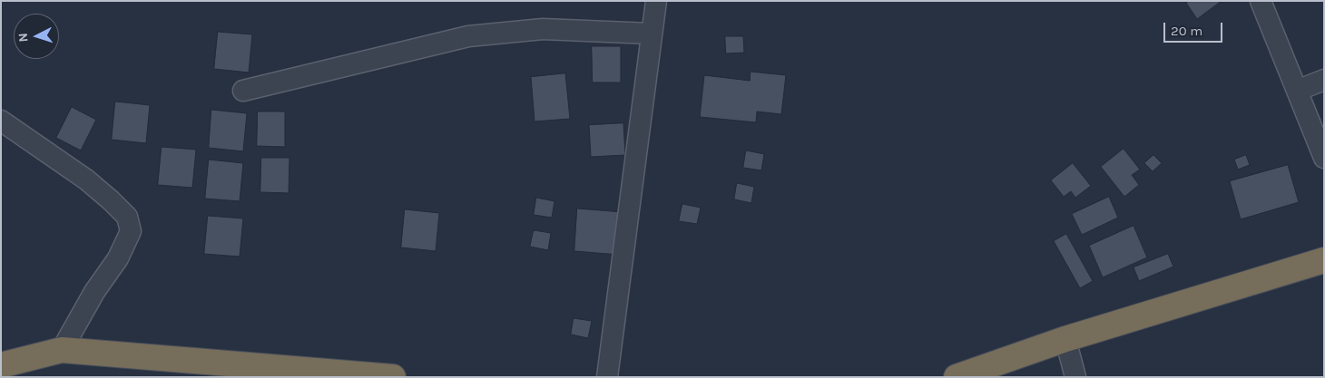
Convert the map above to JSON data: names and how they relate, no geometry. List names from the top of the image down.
{
  "scale_bar": "20 m",
  "north": "left"
}
